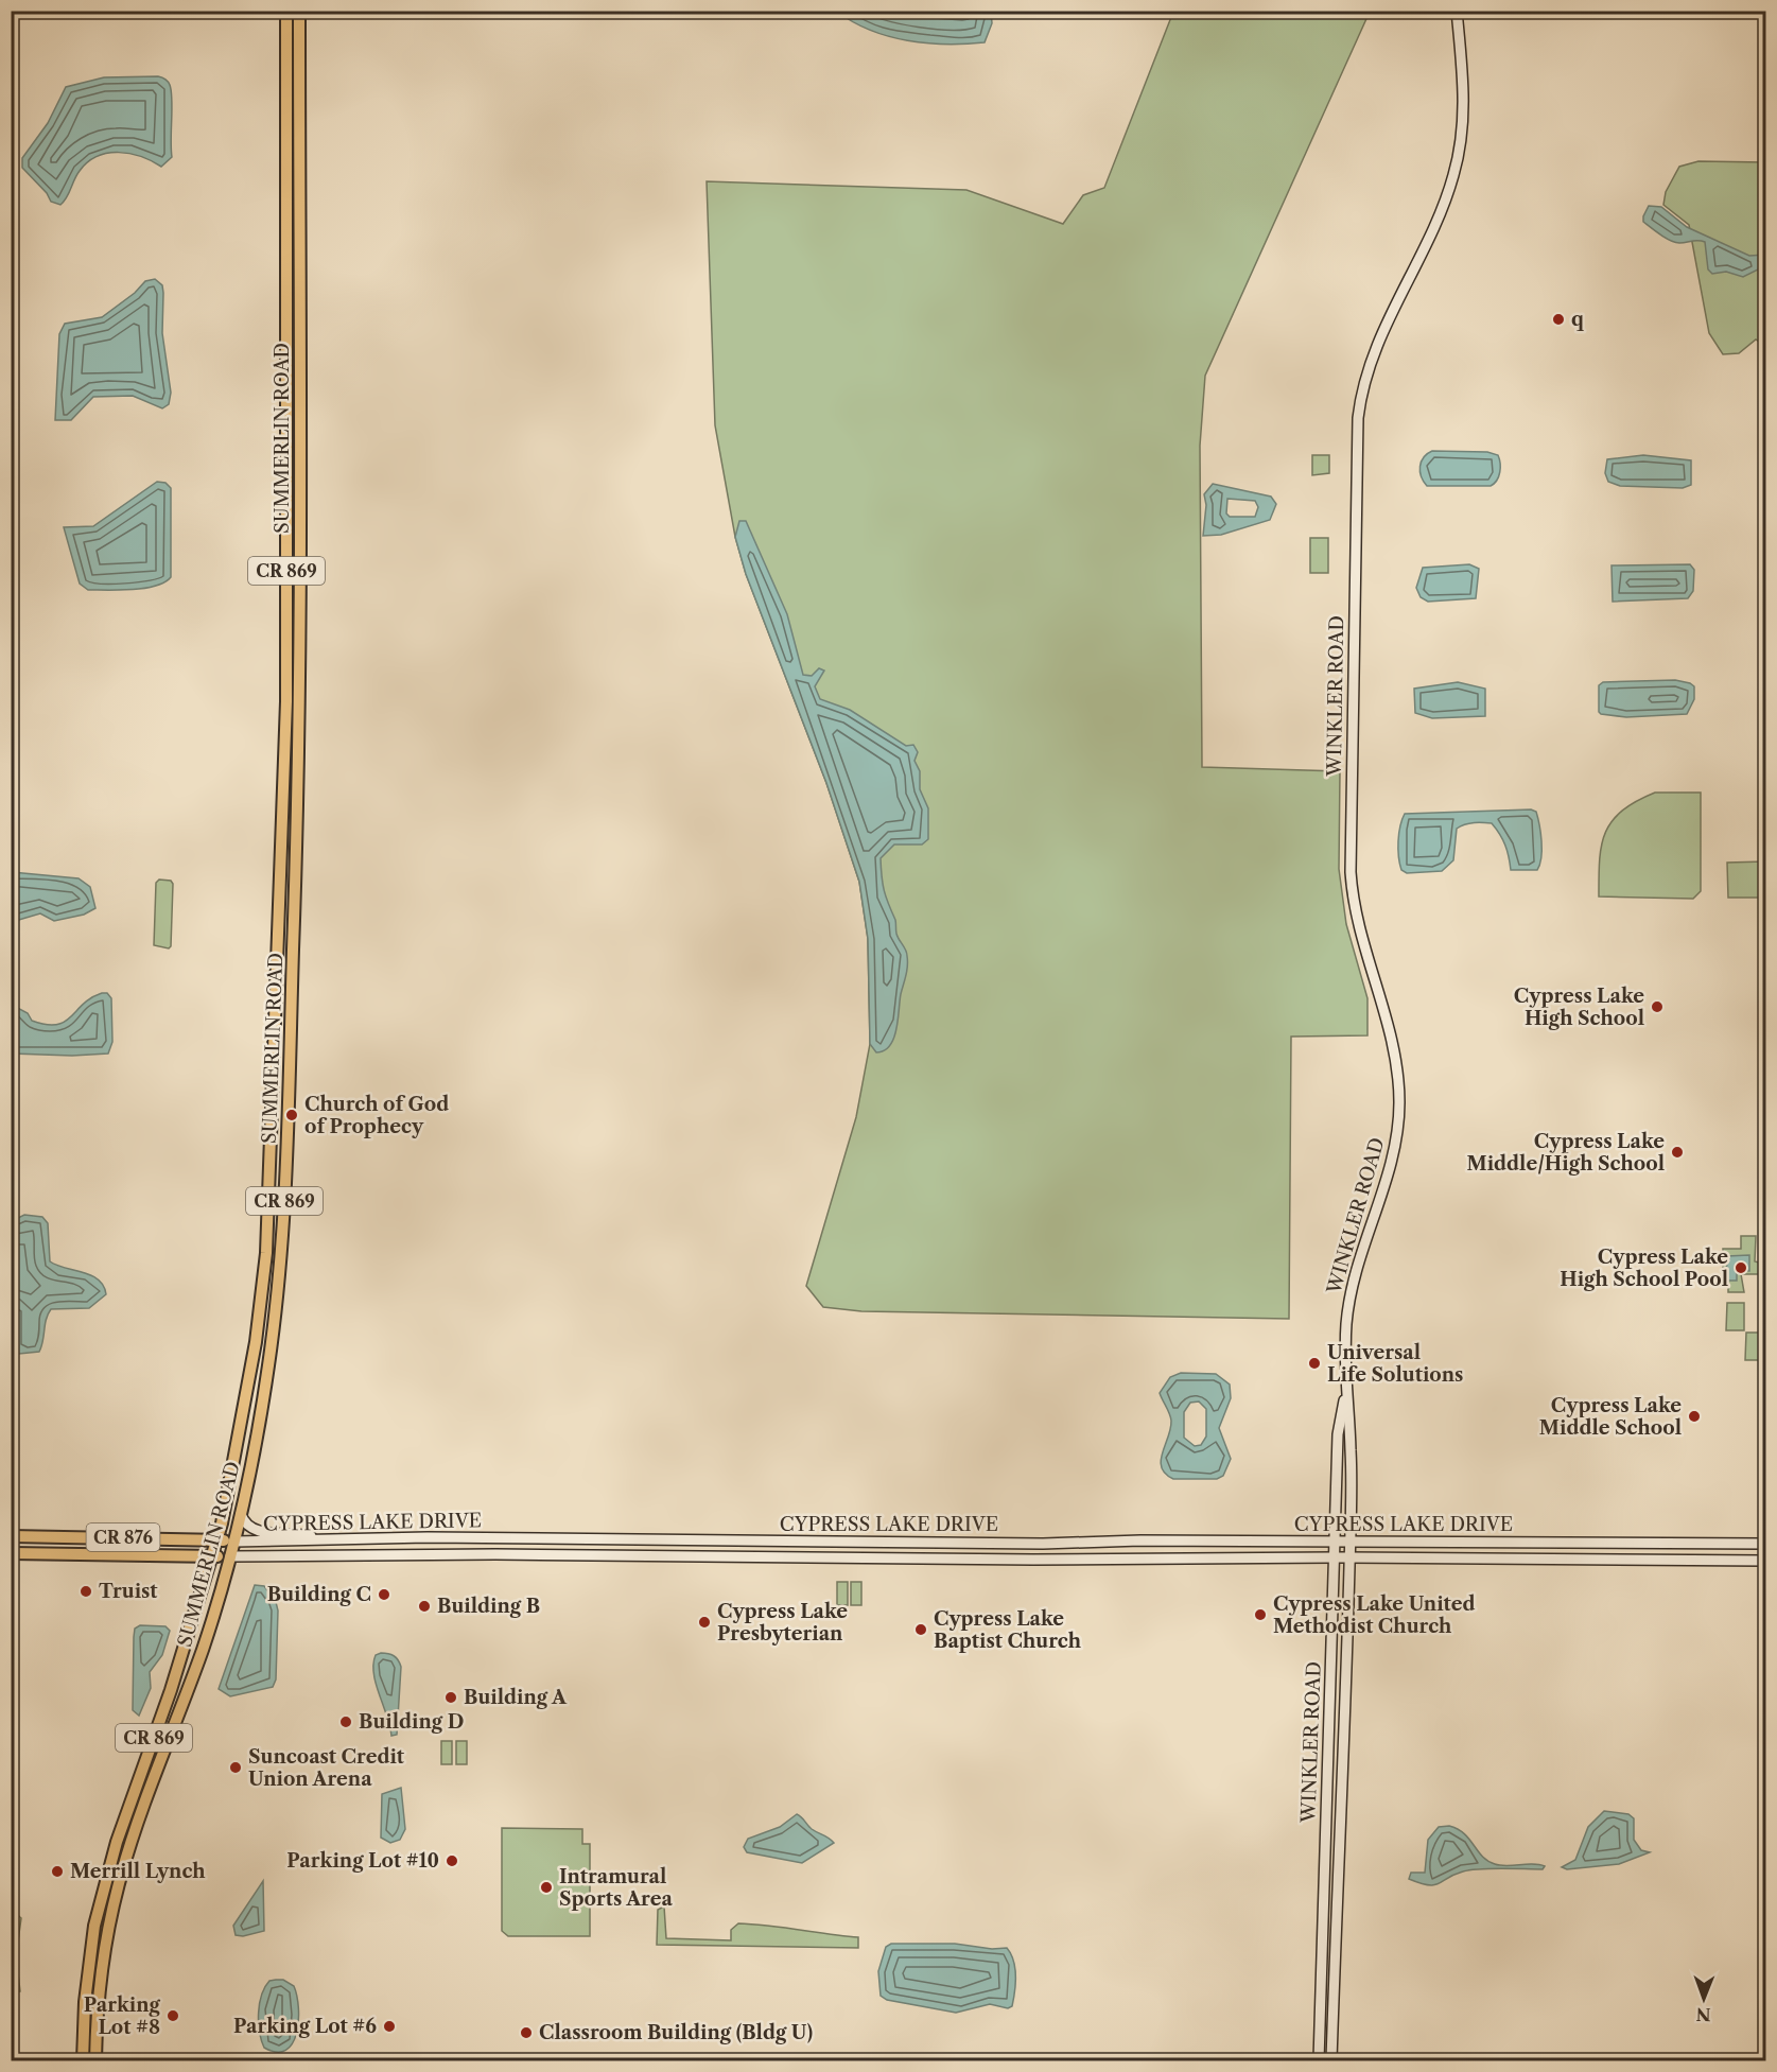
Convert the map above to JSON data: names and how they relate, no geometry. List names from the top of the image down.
{
  "streets": {
    "main road": [
      "SUMMERLIN ROAD",
      "CR 869",
      "WINKLER ROAD",
      "CYPRESS LAKE DRIVE",
      "CR 876"
    ]
  },
  "crossings": [
    ["SUMMERLIN ROAD", "CYPRESS LAKE DRIVE"],
    ["WINKLER ROAD", "CYPRESS LAKE DRIVE"]
  ],
  "places": [
    "q",
    "Cypress Lake High School",
    "Church of God of Prophecy",
    "Cypress Lake Middle/High School",
    "Cypress Lake High School Pool",
    "Universal Life Solutions",
    "Cypress Lake Middle School",
    "Truist",
    "Building C",
    "Building B",
    "Cypress Lake United Methodist Church",
    "Cypress Lake Presbyterian",
    "Cypress Lake Baptist Church",
    "Building A",
    "Building D",
    "Suncoast Credit Union Arena",
    "Parking Lot #10",
    "Merrill Lynch",
    "Intramural Sports Area",
    "Parking Lot #8",
    "Parking Lot #6",
    "Classroom Building (Bldg U)"
  ],
  "north": "bottom"
}
